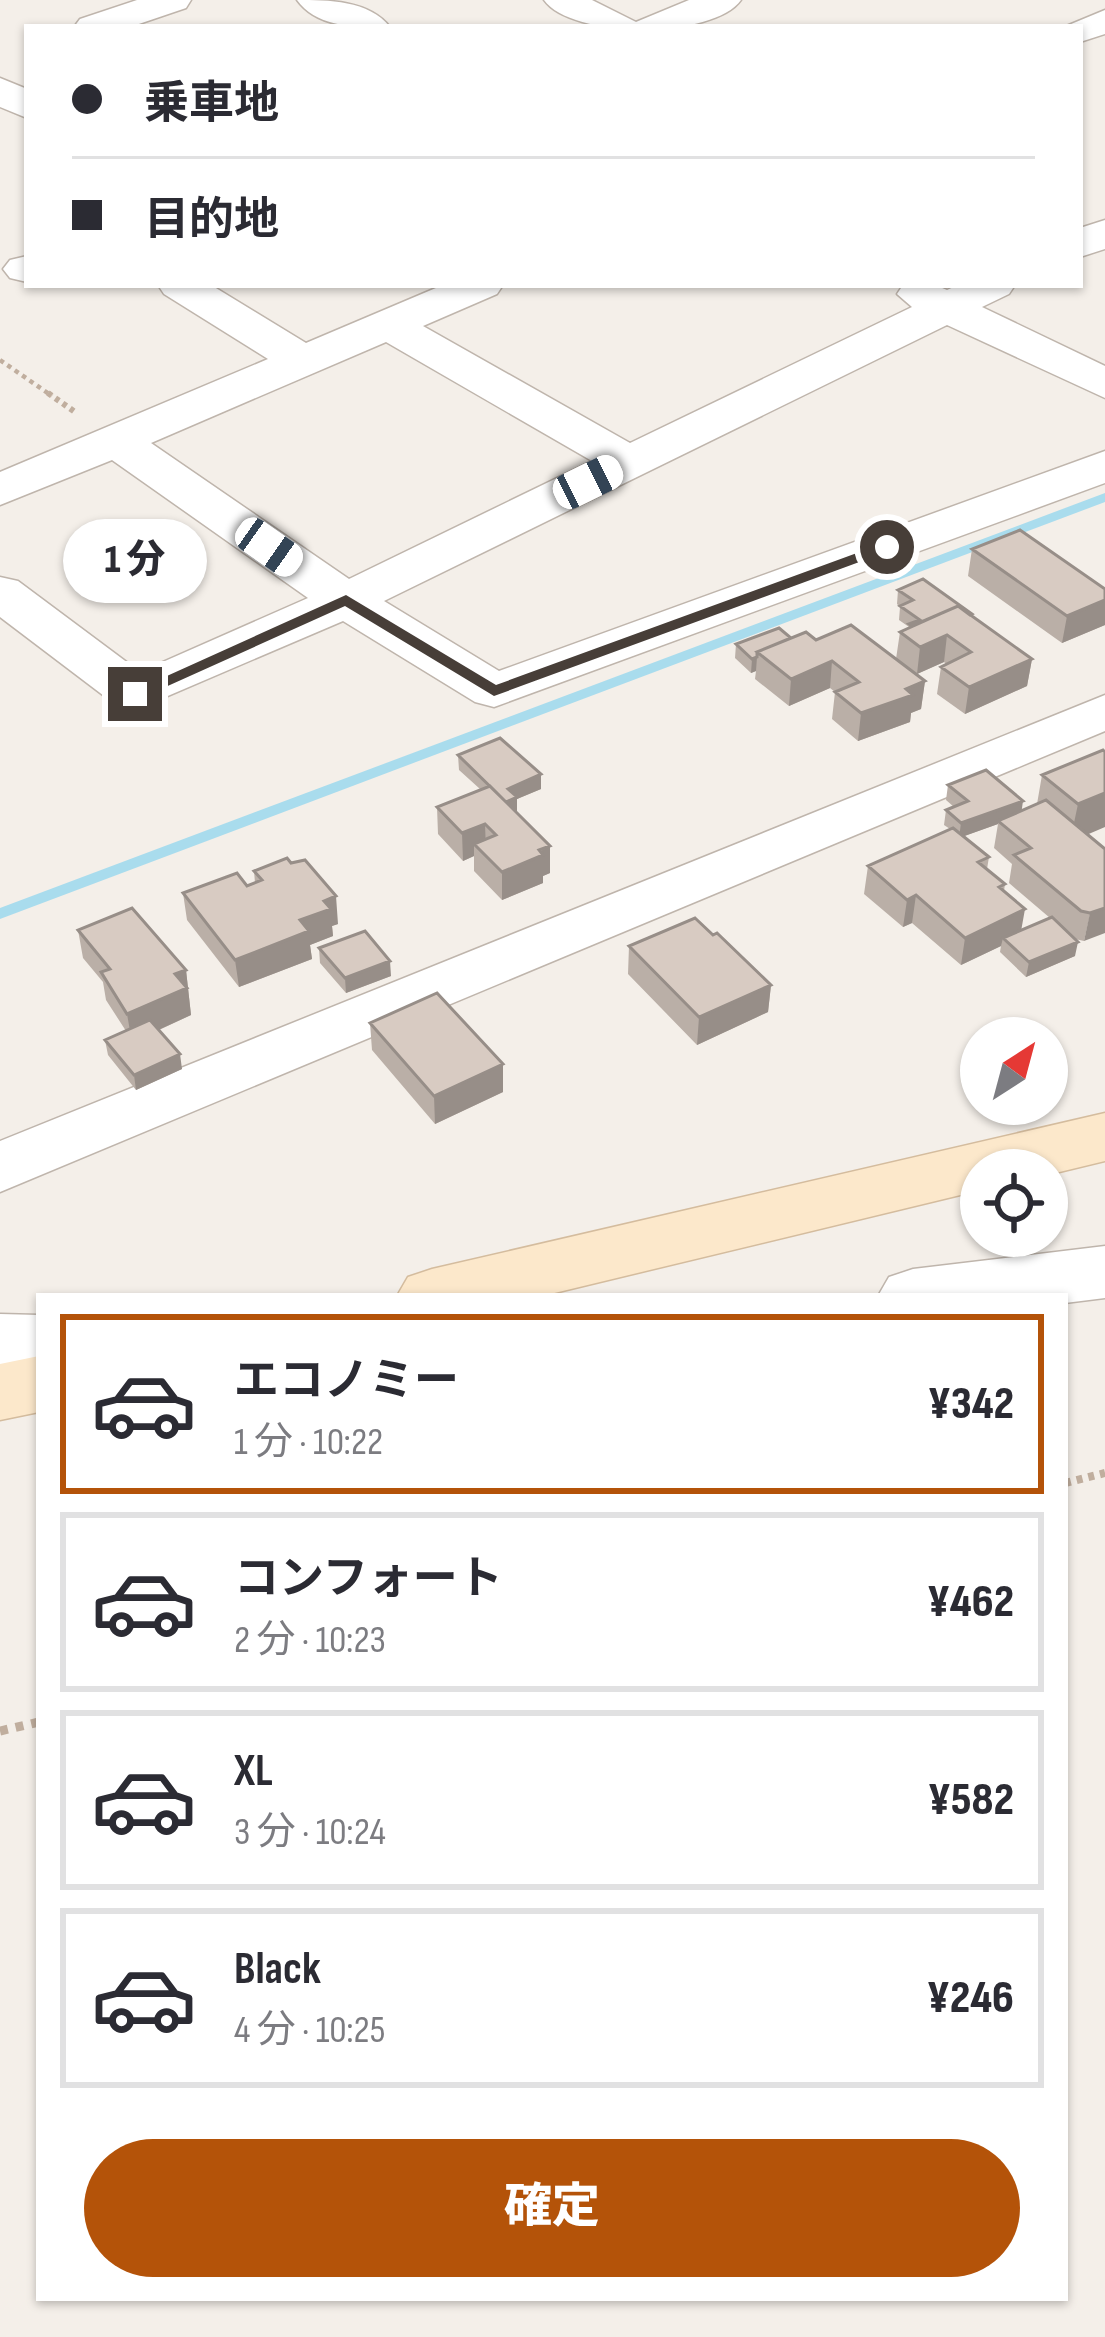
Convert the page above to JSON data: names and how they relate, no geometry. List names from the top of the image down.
{
  "north": "top right",
  "page": {
    "banner": ["乗車地", "目的地"],
    "bubble": "1 分",
    "list": [
      {
        "name": "エコノミー",
        "note": "1 分 · 10:22",
        "value": "¥342"
      },
      {
        "name": "コンフォート",
        "note": "2 分 · 10:23",
        "value": "¥462"
      },
      {
        "name": "XL",
        "note": "3 分 · 10:24",
        "value": "¥582"
      },
      {
        "name": "Black",
        "note": "4 分 · 10:25",
        "value": "¥246"
      }
    ],
    "buttons": "確定"
  }
}
